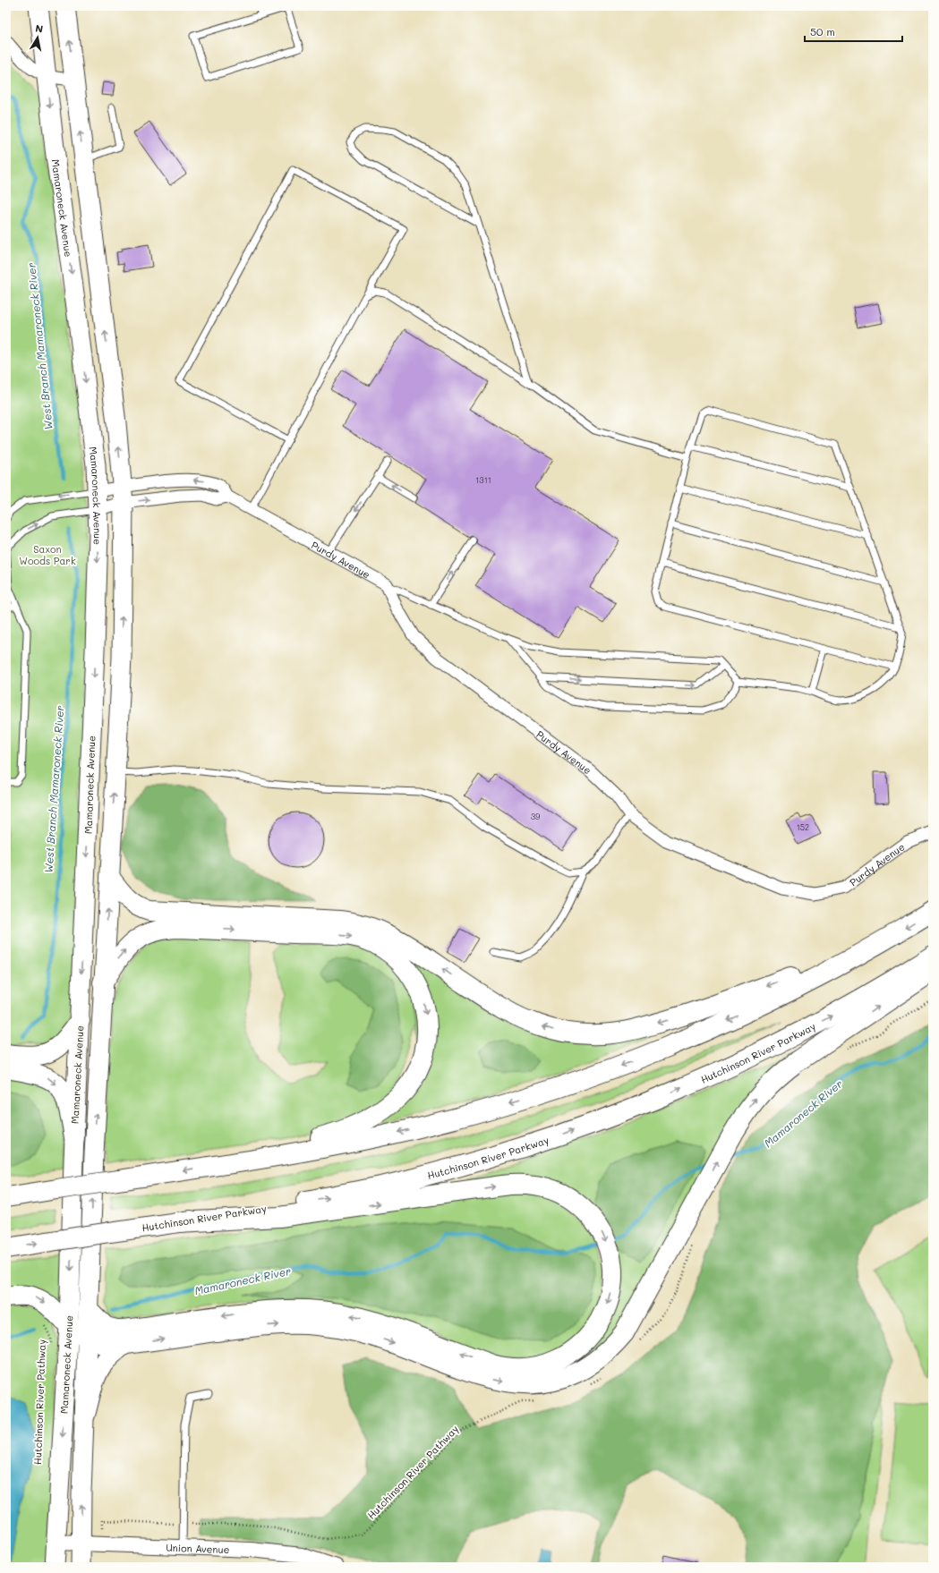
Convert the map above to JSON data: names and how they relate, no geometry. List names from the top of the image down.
{
  "streets": {
    "highway": ["Hutchinson River Parkway"],
    "main road": ["Mamaroneck Avenue"],
    "street": ["Purdy Avenue", "Union Avenue"],
    "path": ["Hutchinson River Pathway"]
  },
  "crossings": [
    ["Mamaroneck Avenue", "Purdy Avenue"],
    ["Mamaroneck Avenue", "Union Avenue"]
  ],
  "water": ["West Branch Mamaroneck River", "Mamaroneck River"],
  "parks": ["Saxon Woods Park"],
  "house_numbers": ["1311", "39", "152"],
  "scale_bar": "50 m",
  "north": "top"
}
